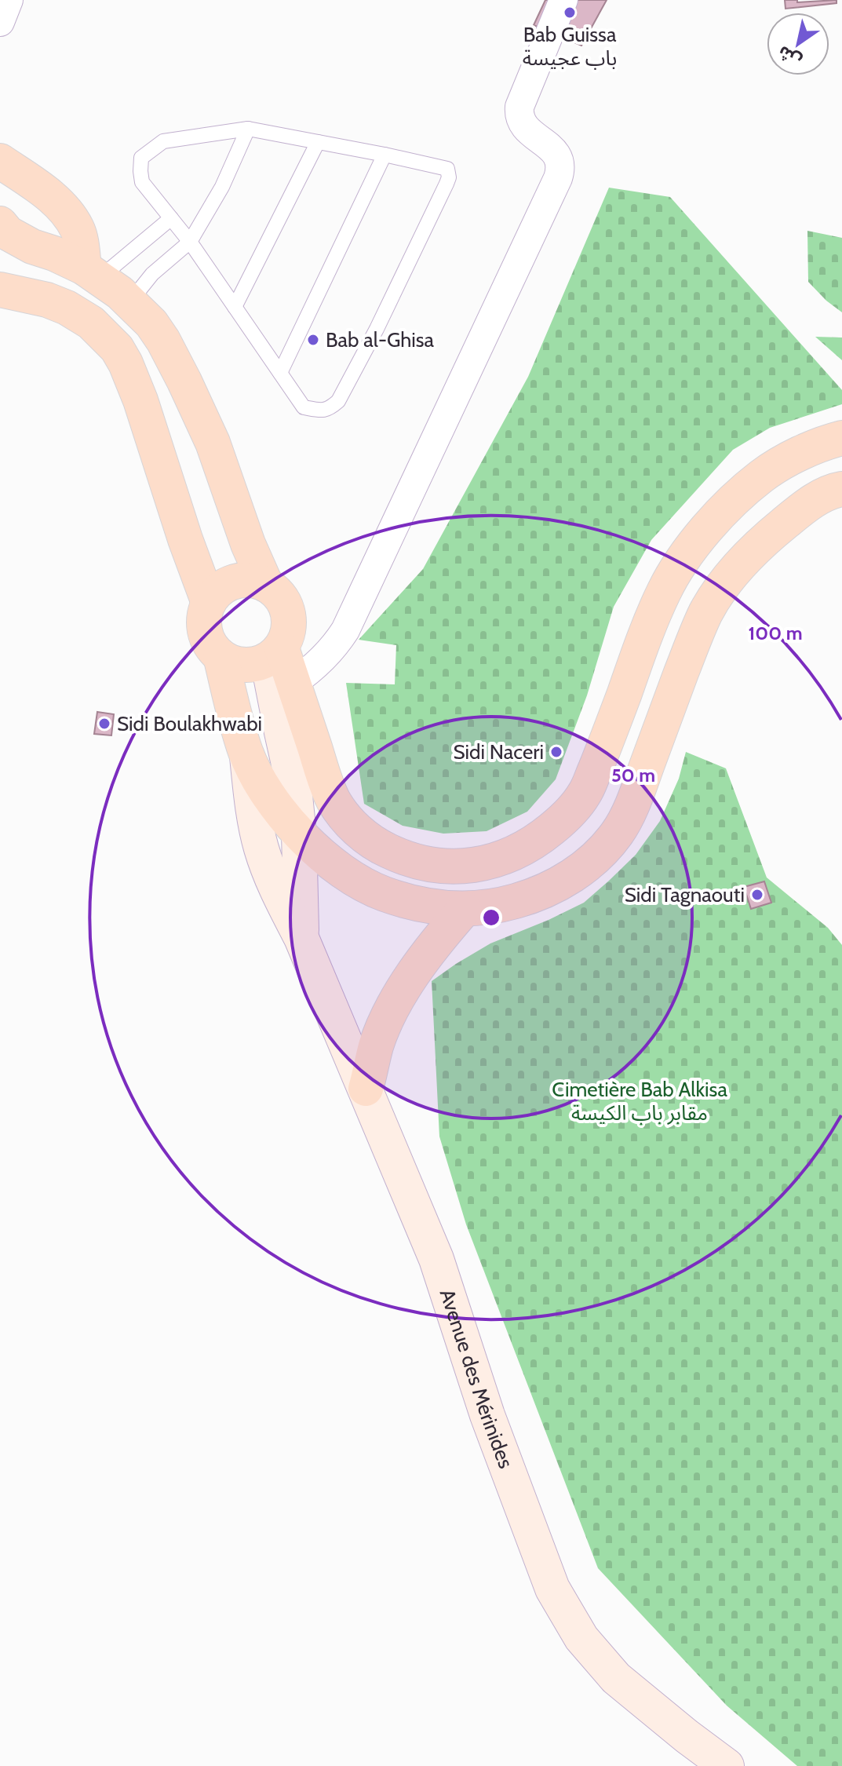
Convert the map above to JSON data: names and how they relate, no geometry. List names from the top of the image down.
{
  "streets": {
    "main road": ["Avenue des Mérinides"]
  },
  "parks": ["Cimetière Bab Alkisa مقابر باب الكيسة"],
  "places": [
    "Bab Guissa باب عجيسة",
    "Bab al-Ghisa",
    "Sidi Boulakhwabi",
    "Sidi Naceri",
    "Sidi Tagnaouti"
  ],
  "north": "bottom left",
  "rings": ["100 m", "50 m"]
}
